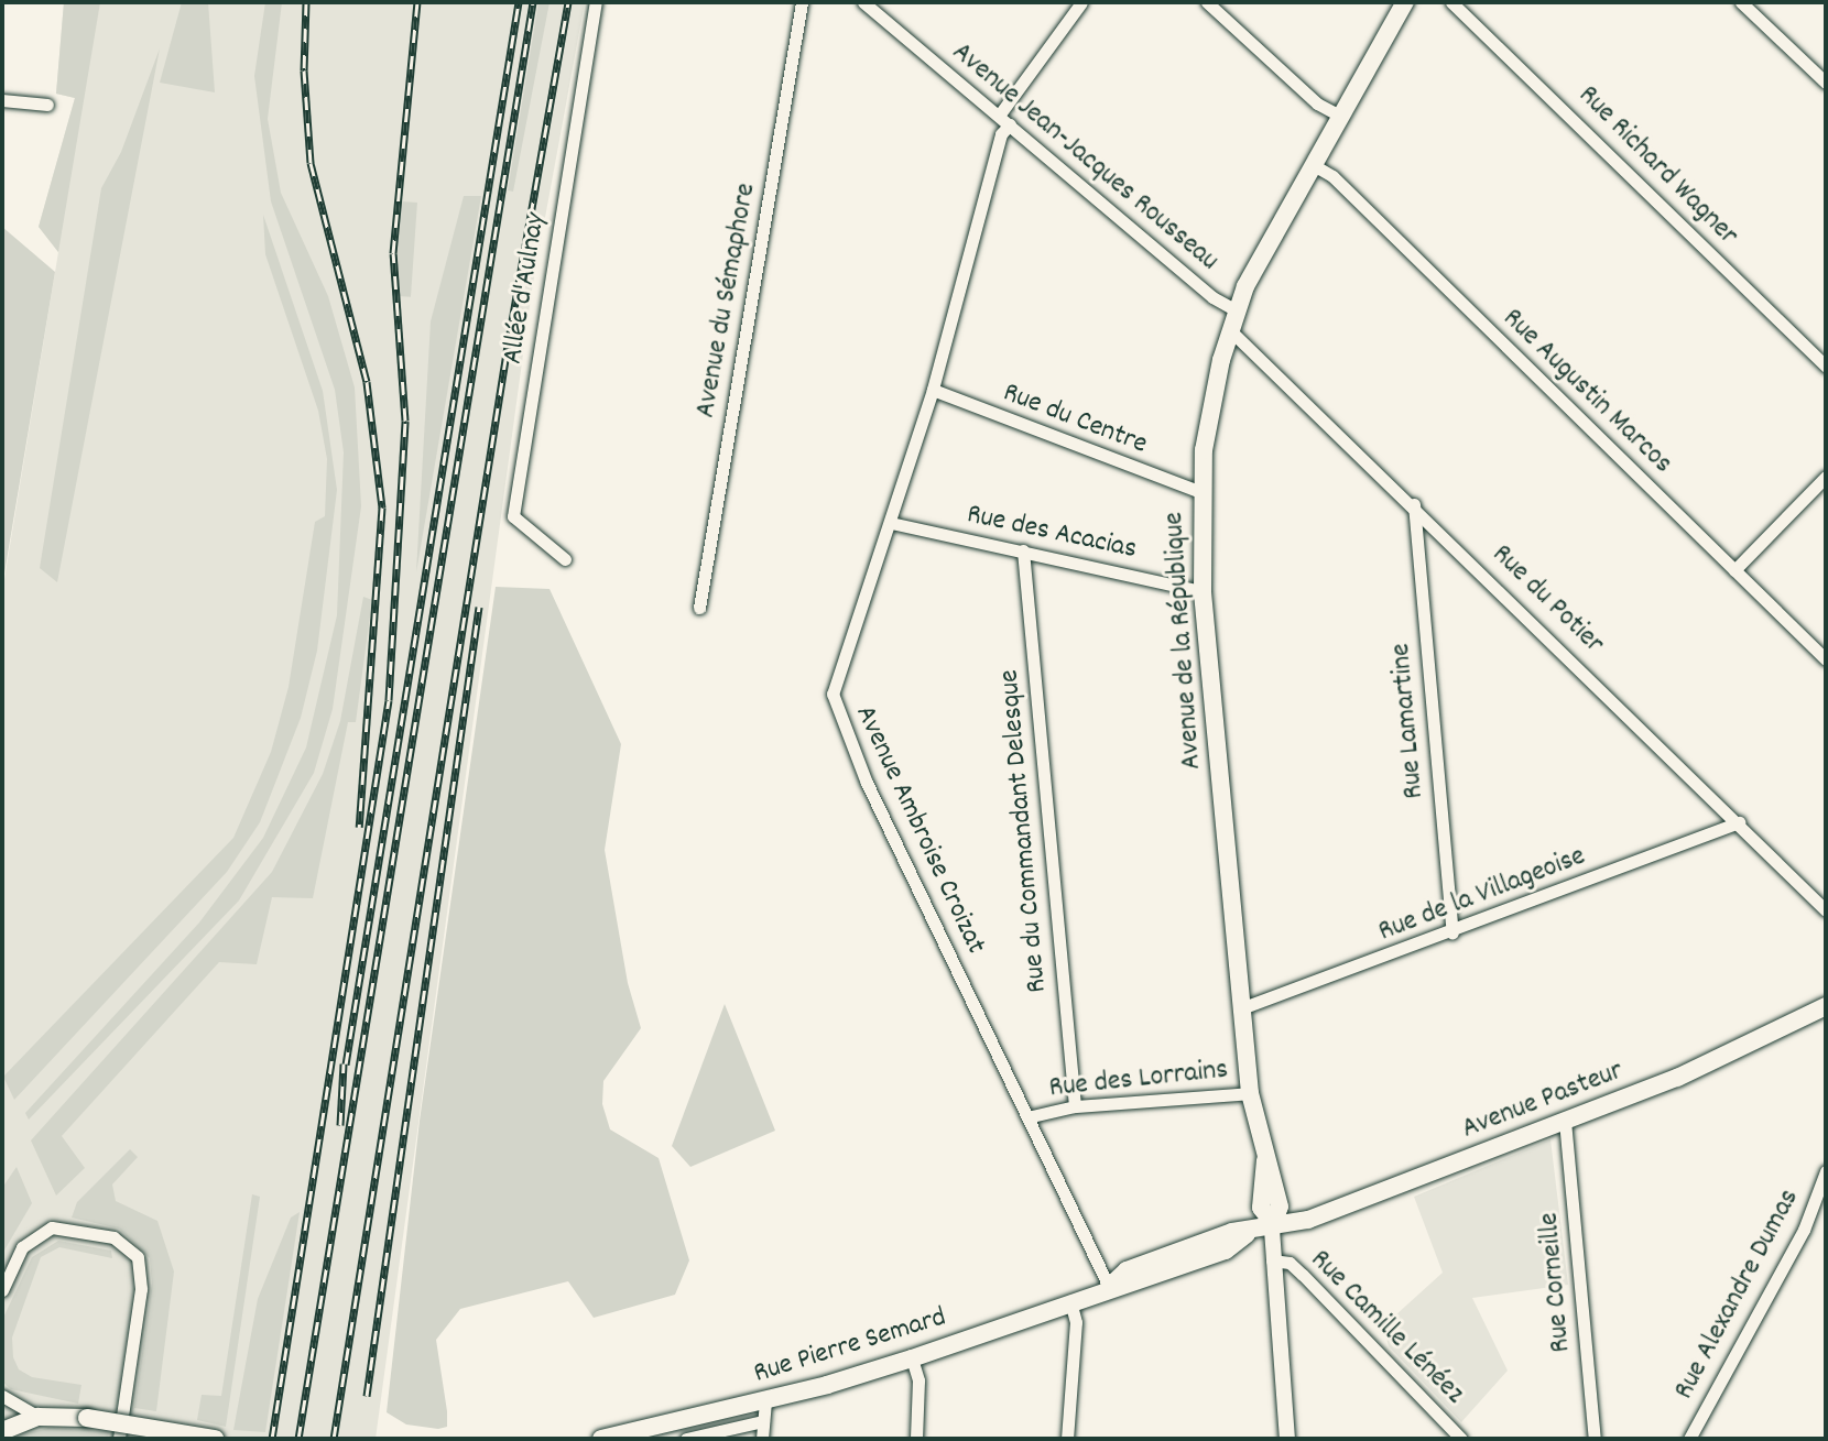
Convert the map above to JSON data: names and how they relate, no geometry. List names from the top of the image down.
{
  "streets": {
    "main road": ["Avenue de la République", "Avenue Pasteur", "Rue Pierre Semard"],
    "street": [
      "Avenue Jean-Jacques Rousseau",
      "Rue Richard Wagner",
      "Allée d'Aulnay",
      "Avenue du Sémaphore",
      "Rue Augustin Marcos",
      "Rue du Centre",
      "Rue des Acacias",
      "Rue du Potier",
      "Rue Lamartine",
      "Avenue Ambroise Croizat",
      "Rue du Commandant Delesque",
      "Rue de la Villageoise",
      "Rue des Lorrains",
      "Rue Corneille",
      "Rue Alexandre Dumas",
      "Rue Camille Lénéez"
    ]
  },
  "crossings": [
    ["Avenue Jean-Jacques Rousseau", "Avenue de la République"],
    ["Avenue Jean-Jacques Rousseau", "Avenue Ambroise Croizat"],
    ["Rue Augustin Marcos", "Avenue de la République"],
    ["Rue du Centre", "Avenue de la République"],
    ["Rue du Centre", "Avenue Ambroise Croizat"],
    ["Rue des Acacias", "Avenue de la République"],
    ["Rue des Acacias", "Avenue Ambroise Croizat"],
    ["Rue des Acacias", "Rue du Commandant Delesque"],
    ["Rue du Potier", "Avenue de la République"],
    ["Rue du Potier", "Rue Lamartine"],
    ["Rue du Potier", "Rue de la Villageoise"],
    ["Avenue de la République", "Rue de la Villageoise"],
    ["Avenue de la République", "Rue des Lorrains"],
    ["Avenue de la République", "Avenue Pasteur"],
    ["Avenue de la République", "Rue Pierre Semard"],
    ["Rue Lamartine", "Rue de la Villageoise"],
    ["Avenue Ambroise Croizat", "Rue des Lorrains"],
    ["Avenue Ambroise Croizat", "Rue Pierre Semard"],
    ["Rue du Commandant Delesque", "Rue des Lorrains"],
    ["Avenue Pasteur", "Rue Corneille"],
    ["Avenue Pasteur", "Rue Pierre Semard"]
  ]
}
